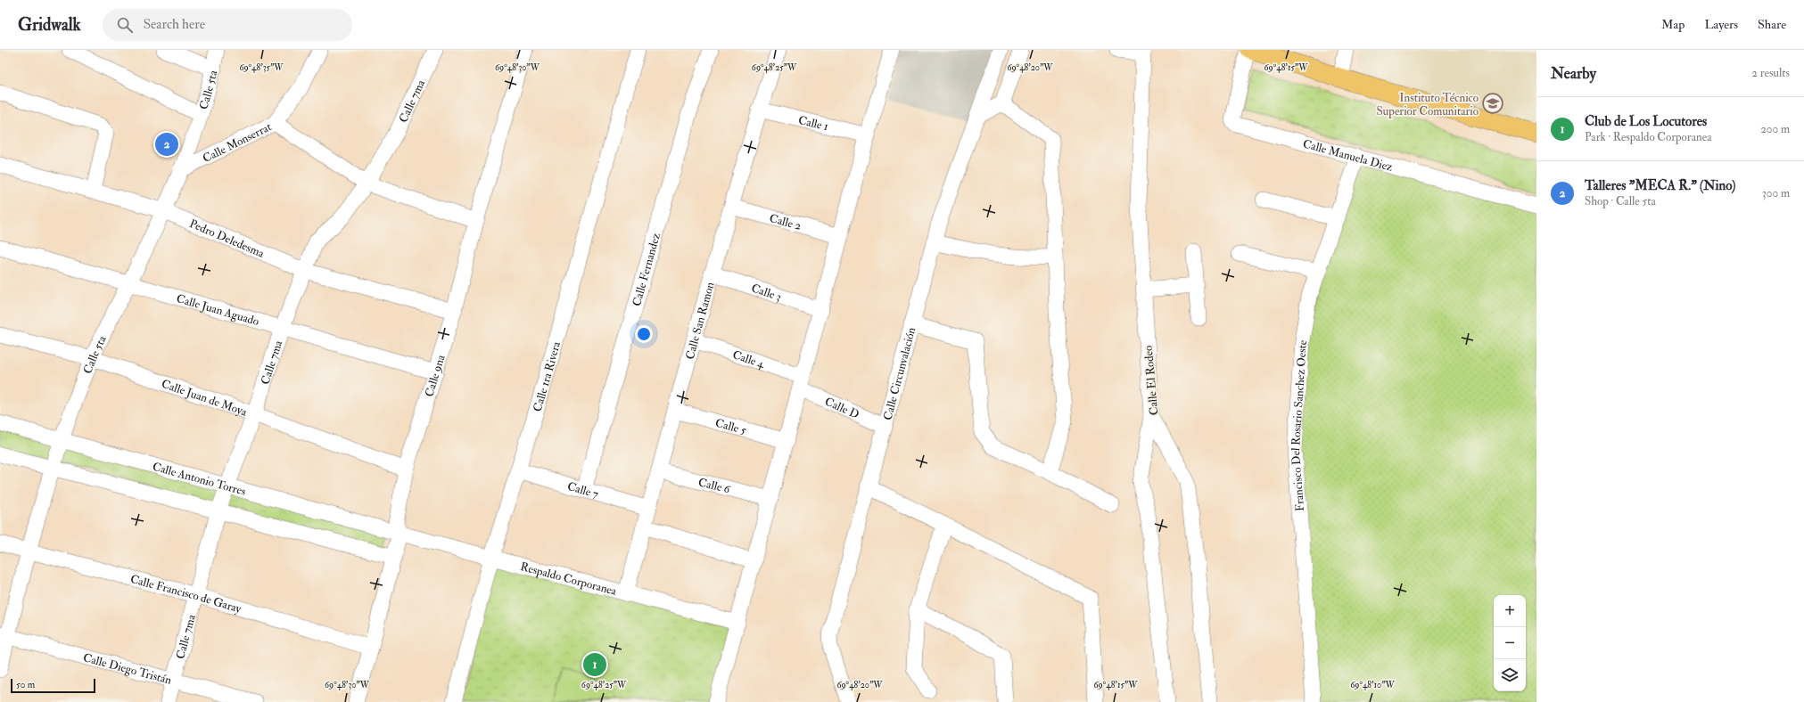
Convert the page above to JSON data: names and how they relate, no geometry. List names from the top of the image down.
{
  "streets": {
    "street": [
      "Calle 5ta",
      "Calle 7ma",
      "Calle 1",
      "Calle Monserrat",
      "Calle Manuela Diez",
      "Calle 2",
      "Pedro Deledesma",
      "Calle Fernandez",
      "Calle 3",
      "Calle Juan Aguado",
      "Calle San Ramon",
      "Calle 4",
      "Calle Circunvalación",
      "Calle 9na",
      "Calle 1ra Rivera",
      "Calle El Rodeo",
      "Calle Juan de Moya",
      "Calle D",
      "Calle 5",
      "Francisco Del Rosario Sanchez Oeste",
      "Calle Antonio Torres",
      "Calle 6",
      "Calle 7",
      "Respaldo Corporanea",
      "Calle Francisco de Garay",
      "Calle Diego Tristán"
    ]
  },
  "crossings": [
    ["Calle 5ta", "Calle Monserrat"],
    ["Calle 5ta", "Pedro Deledesma"],
    ["Calle 5ta", "Calle Juan Aguado"],
    ["Calle 5ta", "Calle Juan de Moya"],
    ["Calle 5ta", "Calle Antonio Torres"],
    ["Calle 5ta", "Calle Francisco de Garay"],
    ["Calle 5ta", "Calle Diego Tristán"],
    ["Calle 7ma", "Pedro Deledesma"],
    ["Calle 7ma", "Calle Juan Aguado"],
    ["Calle 7ma", "Calle Juan de Moya"],
    ["Calle 7ma", "Calle Antonio Torres"],
    ["Calle 7ma", "Calle Francisco de Garay"],
    ["Calle 7ma", "Calle Diego Tristán"],
    ["Calle 1", "Calle San Ramon"],
    ["Calle Manuela Diez", "Francisco Del Rosario Sanchez Oeste"],
    ["Calle 2", "Calle San Ramon"],
    ["Pedro Deledesma", "Calle 9na"],
    ["Calle Fernandez", "Calle 7"],
    ["Calle 3", "Calle San Ramon"],
    ["Calle Juan Aguado", "Calle 9na"],
    ["Calle San Ramon", "Calle 4"],
    ["Calle San Ramon", "Calle 5"],
    ["Calle San Ramon", "Calle 6"],
    ["Calle San Ramon", "Calle 7"],
    ["Calle San Ramon", "Respaldo Corporanea"],
    ["Calle 4", "Calle D"],
    ["Calle Circunvalación", "Calle D"],
    ["Calle 9na", "Calle Juan de Moya"],
    ["Calle 9na", "Calle Antonio Torres"],
    ["Calle 9na", "Respaldo Corporanea"],
    ["Calle 9na", "Calle Francisco de Garay"],
    ["Calle 1ra Rivera", "Calle 7"],
    ["Calle 1ra Rivera", "Respaldo Corporanea"],
    ["Calle Antonio Torres", "Respaldo Corporanea"]
  ],
  "places": {
    "school or university": ["Instituto Técnico Superior Comunitario"]
  },
  "scale_bar": "50 m",
  "page": {
    "header": "Gridwalk",
    "search": "Search here",
    "nav": ["Map", "Layers", "Share"],
    "heading": ["Nearby", "2 results"],
    "list": [
      {
        "mark": "1",
        "name": "Club de Los Locutores",
        "note": "Park · Respaldo Corporanea",
        "value": "200 m"
      },
      {
        "mark": "2",
        "name": "Talleres \"MECA R.\" (Nino)",
        "note": "Shop · Calle 5ta",
        "value": "300 m"
      }
    ],
    "pins": ["2", "1"],
    "map_buttons": ["+", "−"],
    "scale": "50 m"
  },
  "coordinates": [
    "69°48'35\"W",
    "69°48'30\"W",
    "69°48'25\"W",
    "69°48'20\"W",
    "69°48'15\"W",
    "69°48'10\"W"
  ]
}
